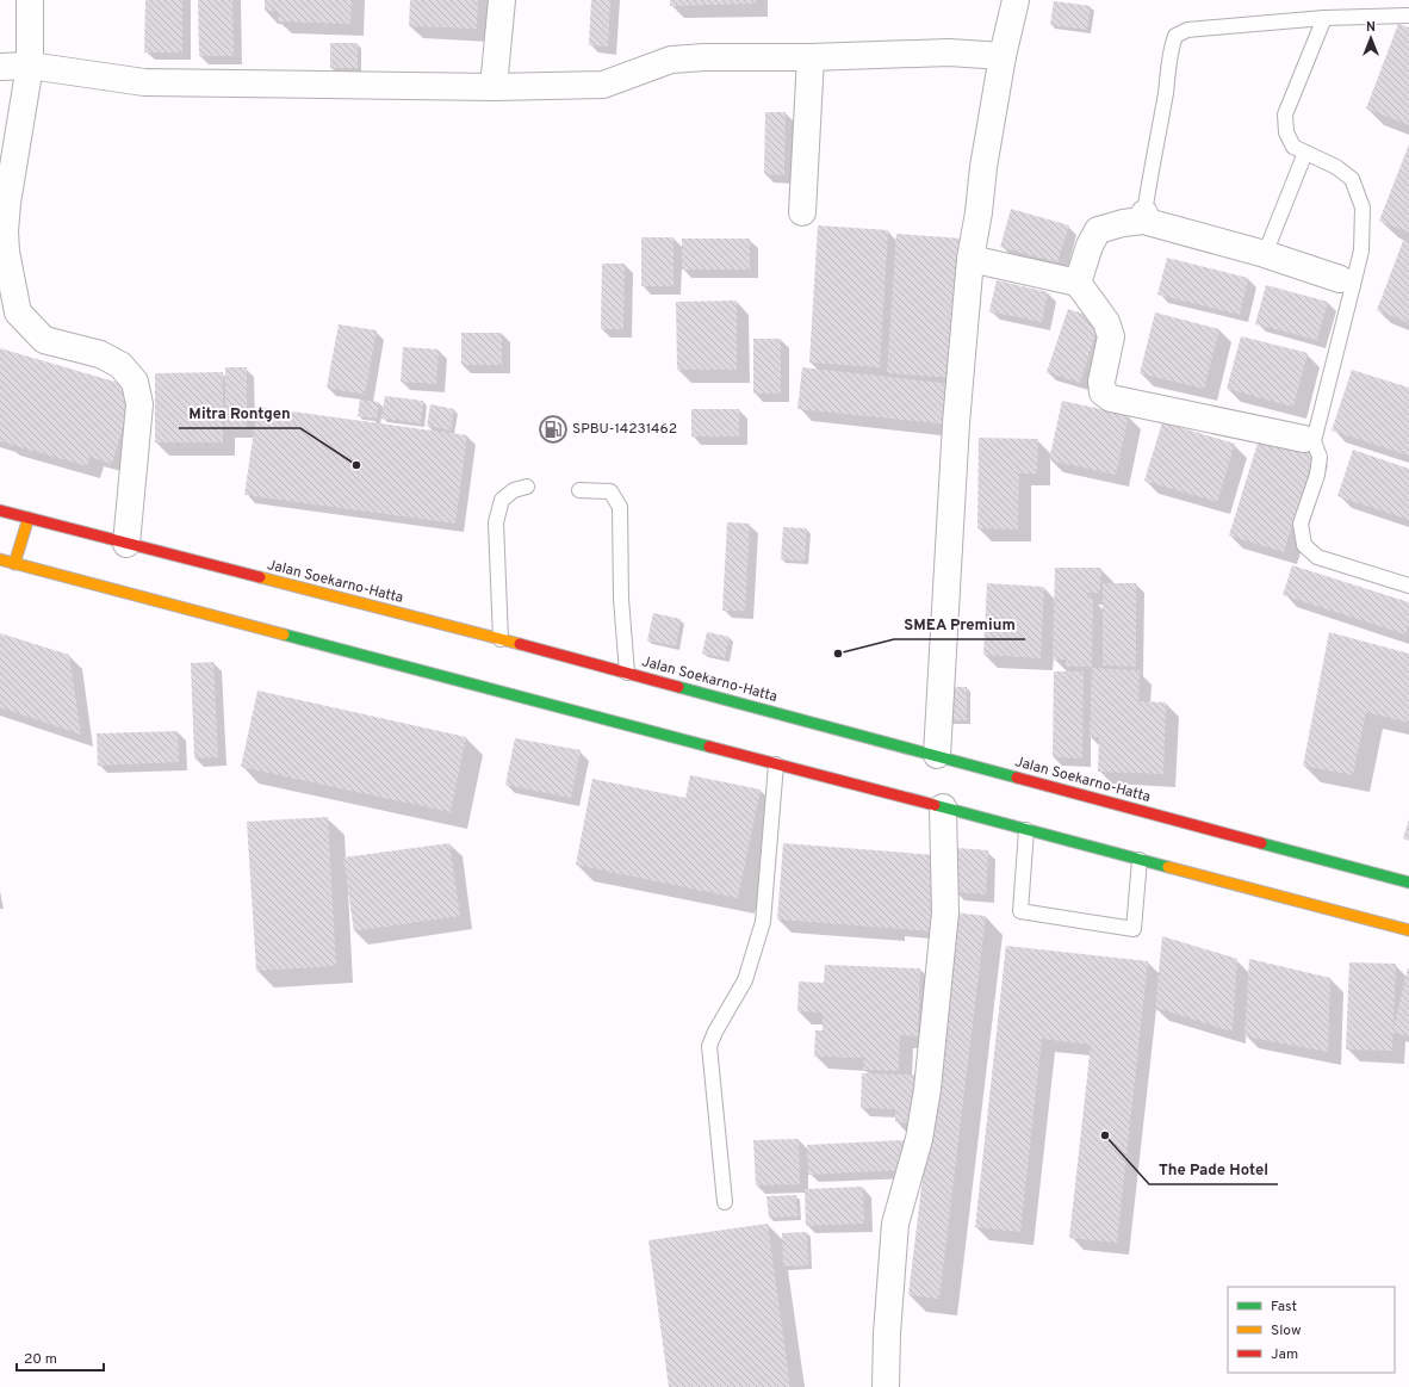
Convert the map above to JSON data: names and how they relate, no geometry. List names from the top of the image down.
{
  "streets": {
    "highway": ["Jalan Soekarno-Hatta"]
  },
  "places": {
    "fuel station": ["SPBU-14231462"],
    "other": ["Mitra Rontgen", "SMEA Premium", "The Pade Hotel"]
  },
  "legend": ["Fast", "Slow", "Jam"],
  "scale_bar": "20 m",
  "north": "top"
}
